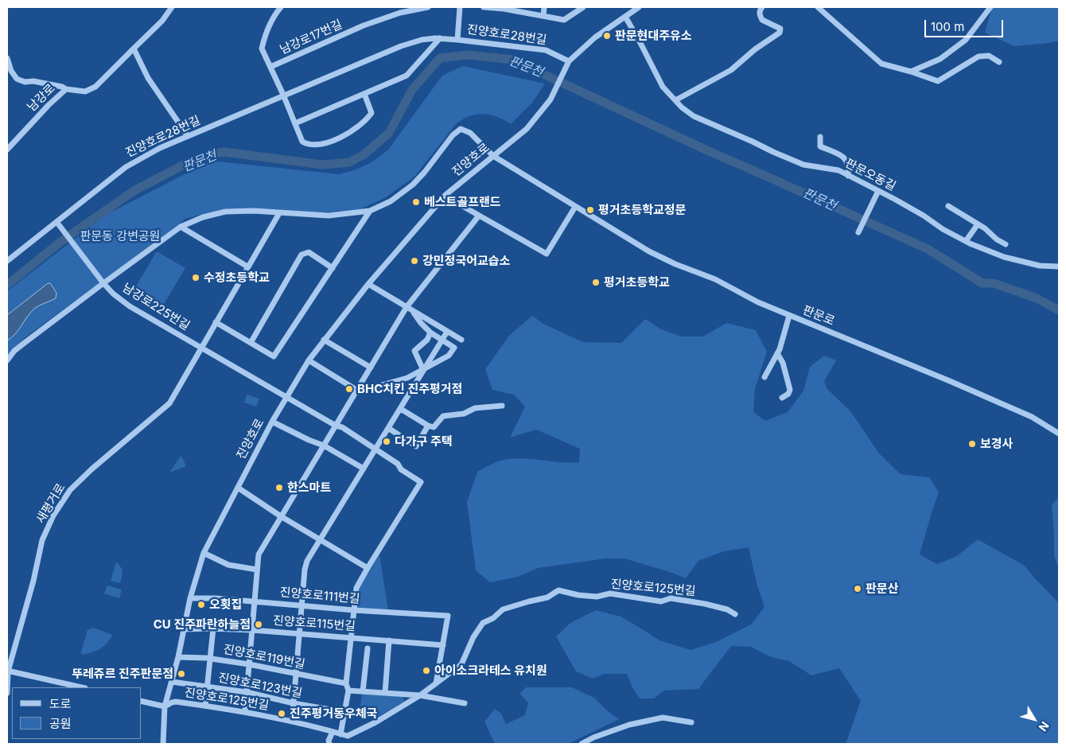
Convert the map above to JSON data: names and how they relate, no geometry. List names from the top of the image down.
{
  "streets": {
    "street": [
      "진양호로28번길",
      "남강로17번길",
      "남강로",
      "진양호로",
      "판문오동길",
      "남강로225번길",
      "판문로",
      "새평거로",
      "진양호로125번길",
      "진양호로111번길",
      "진양호로115번길",
      "진양호로119번길",
      "진양호로123번길"
    ]
  },
  "crossings": [
    ["진양호로28번길", "진양호로"],
    ["진양호로28번길", "남강로225번길"],
    ["진양호로", "판문오동길"],
    ["진양호로", "남강로225번길"],
    ["진양호로", "판문로"],
    ["진양호로", "진양호로125번길"],
    ["진양호로", "진양호로111번길"],
    ["진양호로", "진양호로115번길"],
    ["진양호로", "진양호로119번길"],
    ["진양호로", "진양호로123번길"],
    ["남강로225번길", "새평거로"],
    ["진양호로111번길", "진양호로115번길"]
  ],
  "water": ["판문천"],
  "parks": ["판문동 강변공원"],
  "places": [
    "판문현대주유소",
    "베스트골프랜드",
    "평거초등학교정문",
    "강민정국어교습소",
    "수정초등학교",
    "평거초등학교",
    "BHC치킨 진주평거점",
    "다가구 주택",
    "보경사",
    "한스마트",
    "판문산",
    "오횟집",
    "CU 진주파란하늘점",
    "아이소크라테스 유치원",
    "뚜레쥬르 진주판문점",
    "진주평거동우체국"
  ],
  "legend": ["도로", "공원"],
  "scale_bar": "100 m",
  "north": "bottom right"
}
